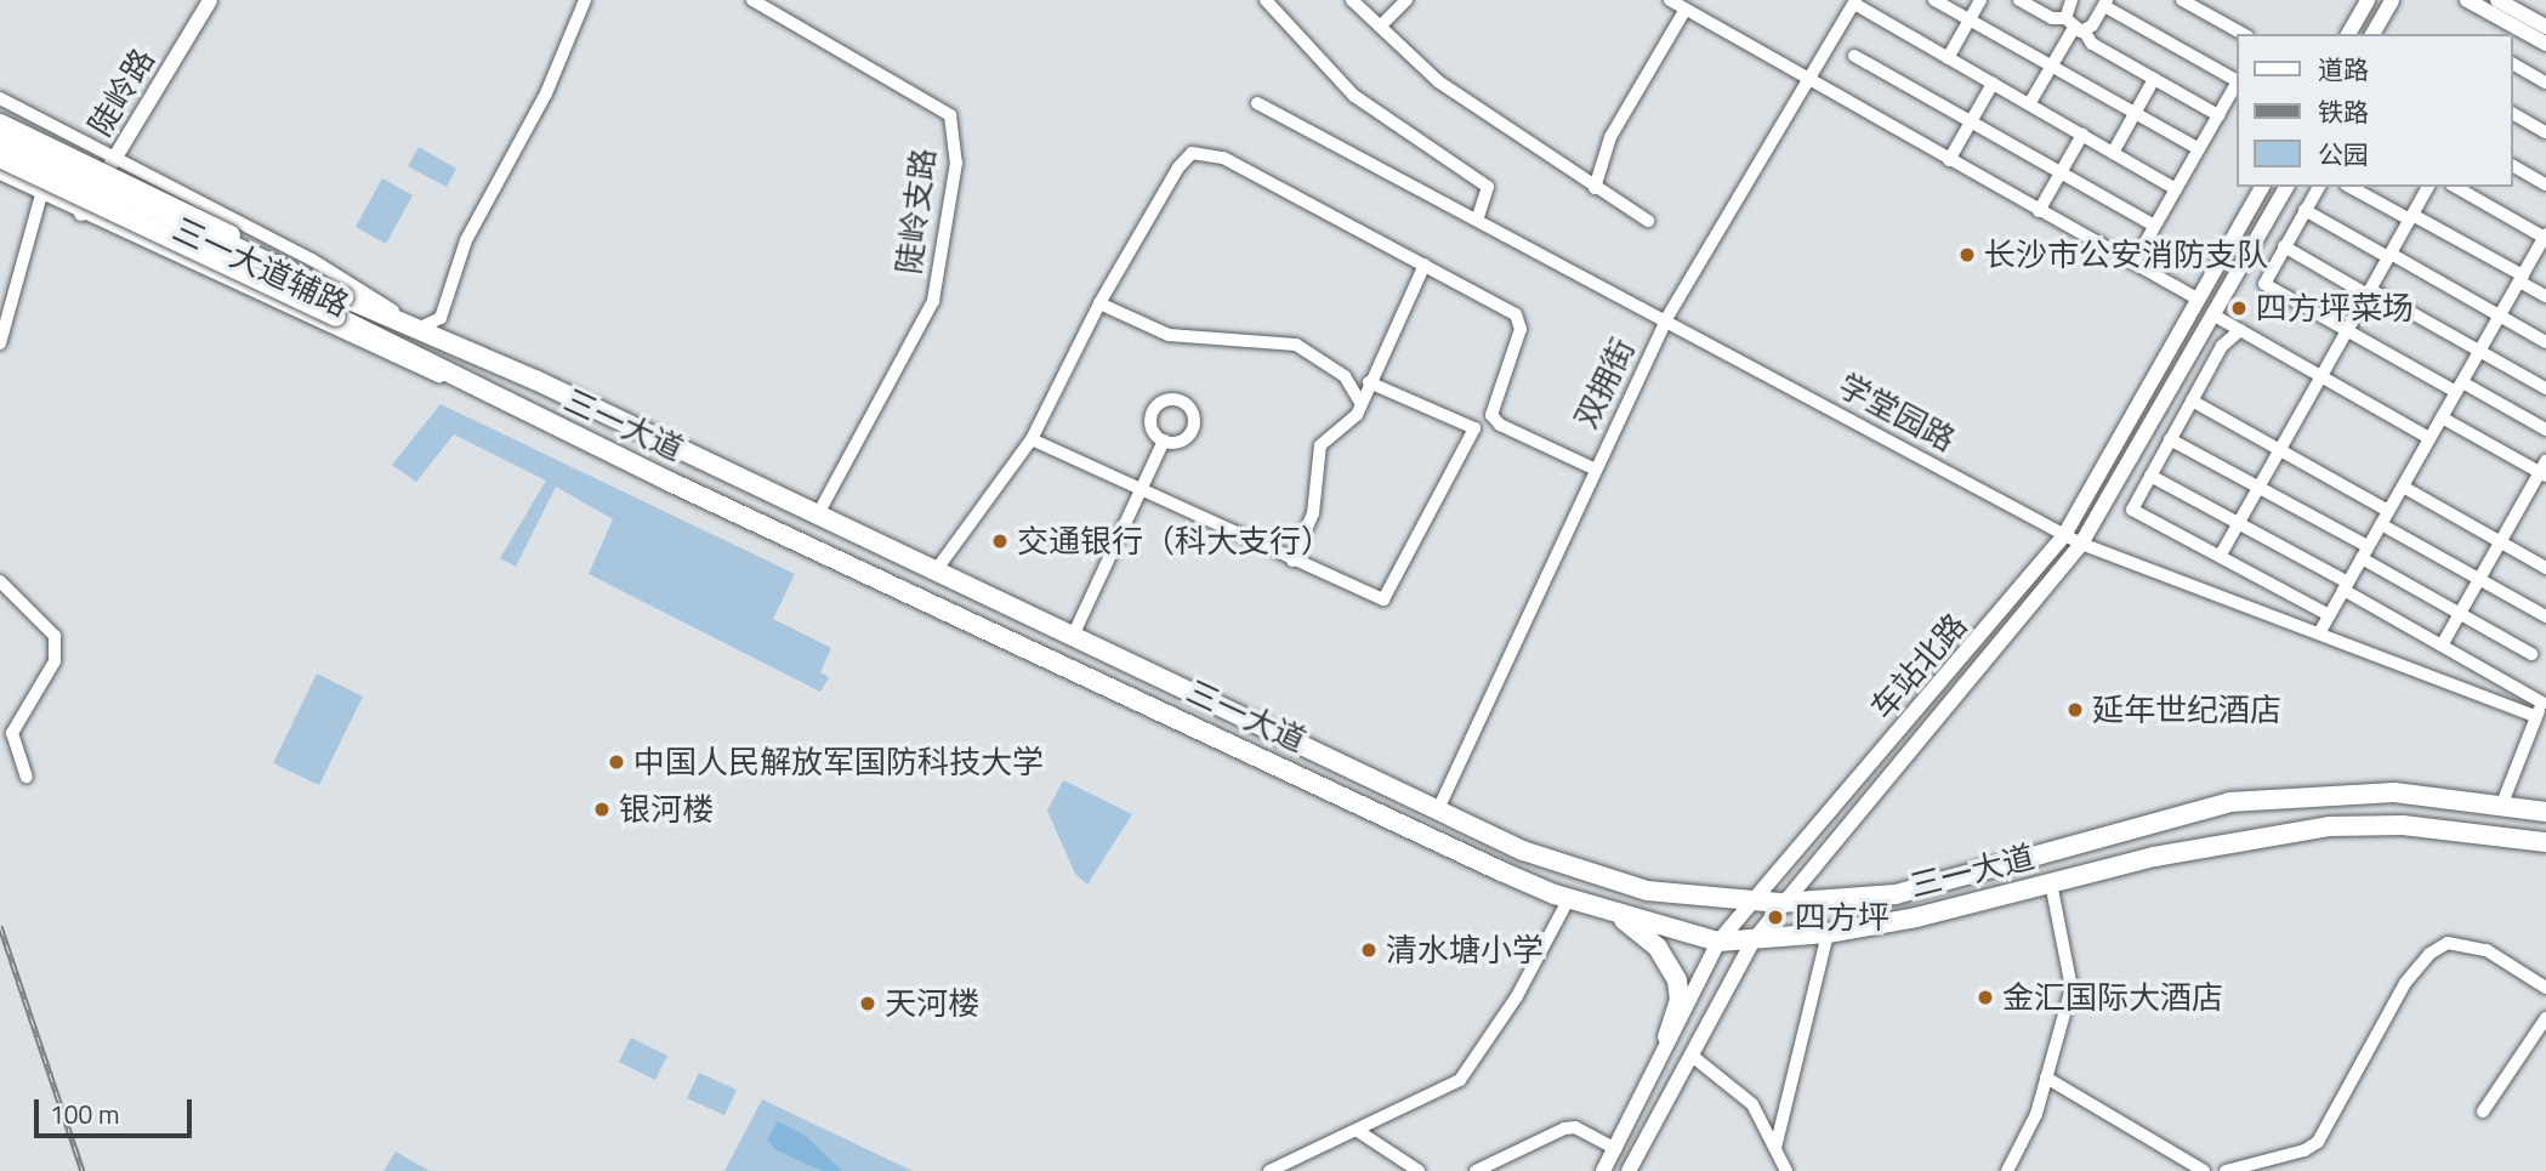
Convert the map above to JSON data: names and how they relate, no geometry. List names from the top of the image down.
{
  "streets": {
    "highway": ["三一大道"],
    "main road": ["陡岭路", "车站北路"],
    "street": [
      "陡岭支路",
      "三一大道辅路",
      "双拥街",
      "学堂园路"
    ]
  },
  "crossings": [
    ["陡岭路", "三一大道辅路"],
    ["陡岭支路", "三一大道"],
    ["三一大道辅路", "三一大道"],
    ["双拥街", "学堂园路"],
    ["双拥街", "三一大道"],
    ["学堂园路", "车站北路"],
    ["三一大道", "车站北路"]
  ],
  "places": [
    "长沙市公安消防支队",
    "四方坪菜场",
    "交通银行（科大支行）",
    "延年世纪酒店",
    "中国人民解放军国防科技大学",
    "银河楼",
    "四方坪",
    "清水塘小学",
    "金汇国际大酒店",
    "天河楼"
  ],
  "legend": ["道路", "铁路", "公园"],
  "scale_bar": "100 m"
}
